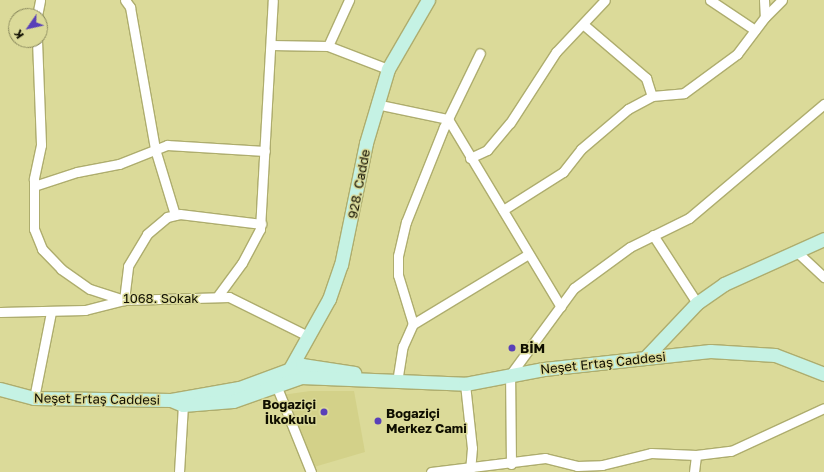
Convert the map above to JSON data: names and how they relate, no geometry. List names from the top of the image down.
{
  "streets": {
    "main road": ["928. Cadde", "Neşet Ertaş Caddesi"],
    "street": ["1068. Sokak"]
  },
  "crossings": [
    ["928. Cadde", "1068. Sokak"],
    ["928. Cadde", "Neşet Ertaş Caddesi"]
  ],
  "places": ["BİM", "Boğaziçi İlkokulu", "Boğaziçi Merkez Cami"],
  "north": "bottom left"
}
